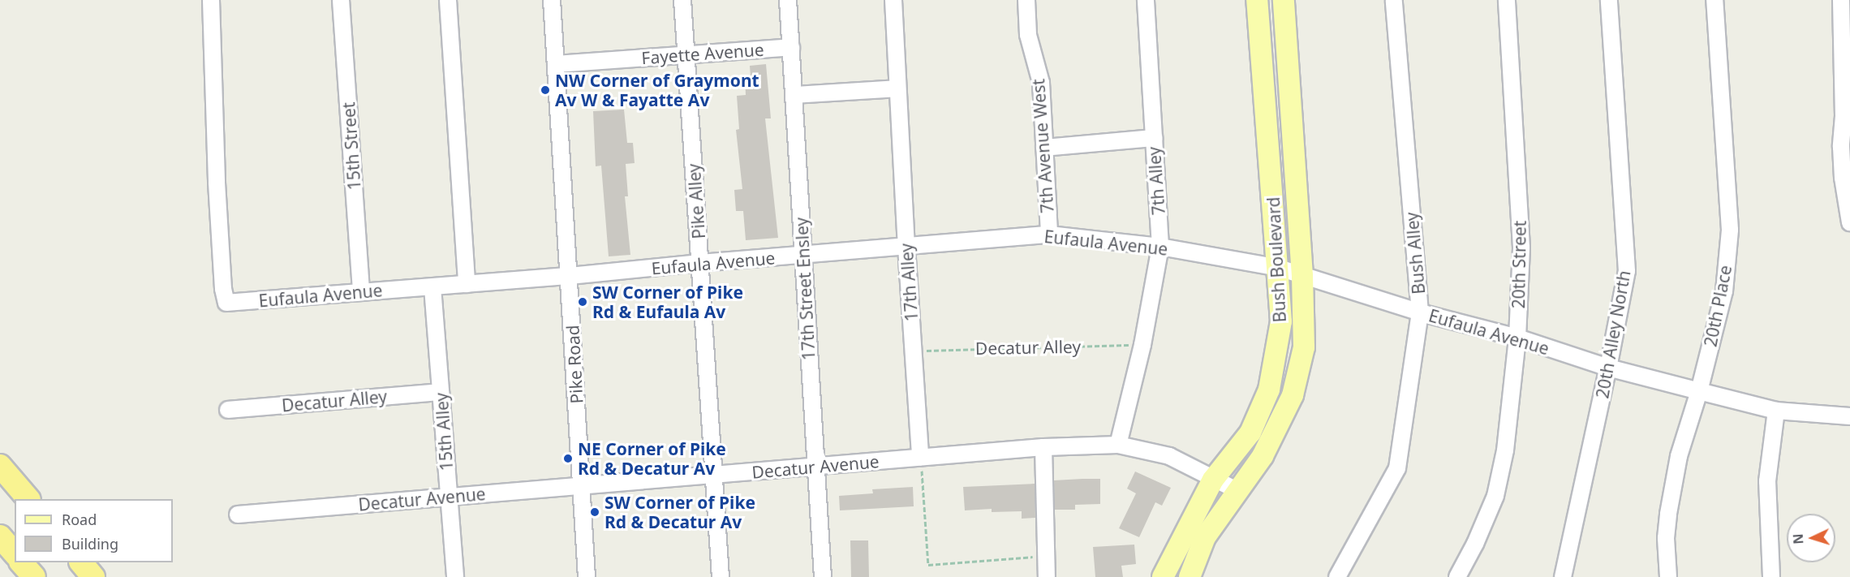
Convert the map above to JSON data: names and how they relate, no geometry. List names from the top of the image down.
{
  "streets": {
    "main road": ["Bush Boulevard"],
    "street": [
      "Fayette Avenue",
      "15th Street",
      "7th Avenue West",
      "7th Alley",
      "Pike Alley",
      "Eufaula Avenue",
      "Bush Alley",
      "20th Street",
      "17th Alley",
      "17th Street Ensley",
      "20th Place",
      "20th Alley North",
      "Decatur Alley",
      "Pike Road",
      "15th Alley",
      "Decatur Avenue"
    ]
  },
  "crossings": [
    ["Fayette Avenue", "Pike Alley"],
    ["Fayette Avenue", "17th Street Ensley"],
    ["Fayette Avenue", "Pike Road"],
    ["15th Street", "Eufaula Avenue"],
    ["7th Avenue West", "Eufaula Avenue"],
    ["7th Alley", "Eufaula Avenue"],
    ["7th Alley", "Decatur Alley"],
    ["7th Alley", "Decatur Avenue"],
    ["Pike Alley", "Eufaula Avenue"],
    ["Pike Alley", "Decatur Avenue"],
    ["Eufaula Avenue", "Bush Alley"],
    ["Eufaula Avenue", "Bush Boulevard"],
    ["Eufaula Avenue", "20th Street"],
    ["Eufaula Avenue", "17th Alley"],
    ["Eufaula Avenue", "17th Street Ensley"],
    ["Eufaula Avenue", "20th Place"],
    ["Eufaula Avenue", "20th Alley North"],
    ["Eufaula Avenue", "Pike Road"],
    ["Eufaula Avenue", "15th Alley"],
    ["Bush Boulevard", "Decatur Avenue"],
    ["17th Alley", "Decatur Alley"],
    ["17th Alley", "Decatur Avenue"],
    ["17th Street Ensley", "Decatur Avenue"],
    ["Decatur Alley", "15th Alley"],
    ["Pike Road", "Decatur Avenue"],
    ["15th Alley", "Decatur Avenue"]
  ],
  "places": [
    "NW Corner of Graymont Av W & Fayatte Av",
    "SW Corner of Pike Rd & Eufaula Av",
    "NE Corner of Pike Rd & Decatur Av",
    "SW Corner of Pike Rd & Decatur Av"
  ],
  "legend": ["Road", "Building"],
  "north": "left"
}
